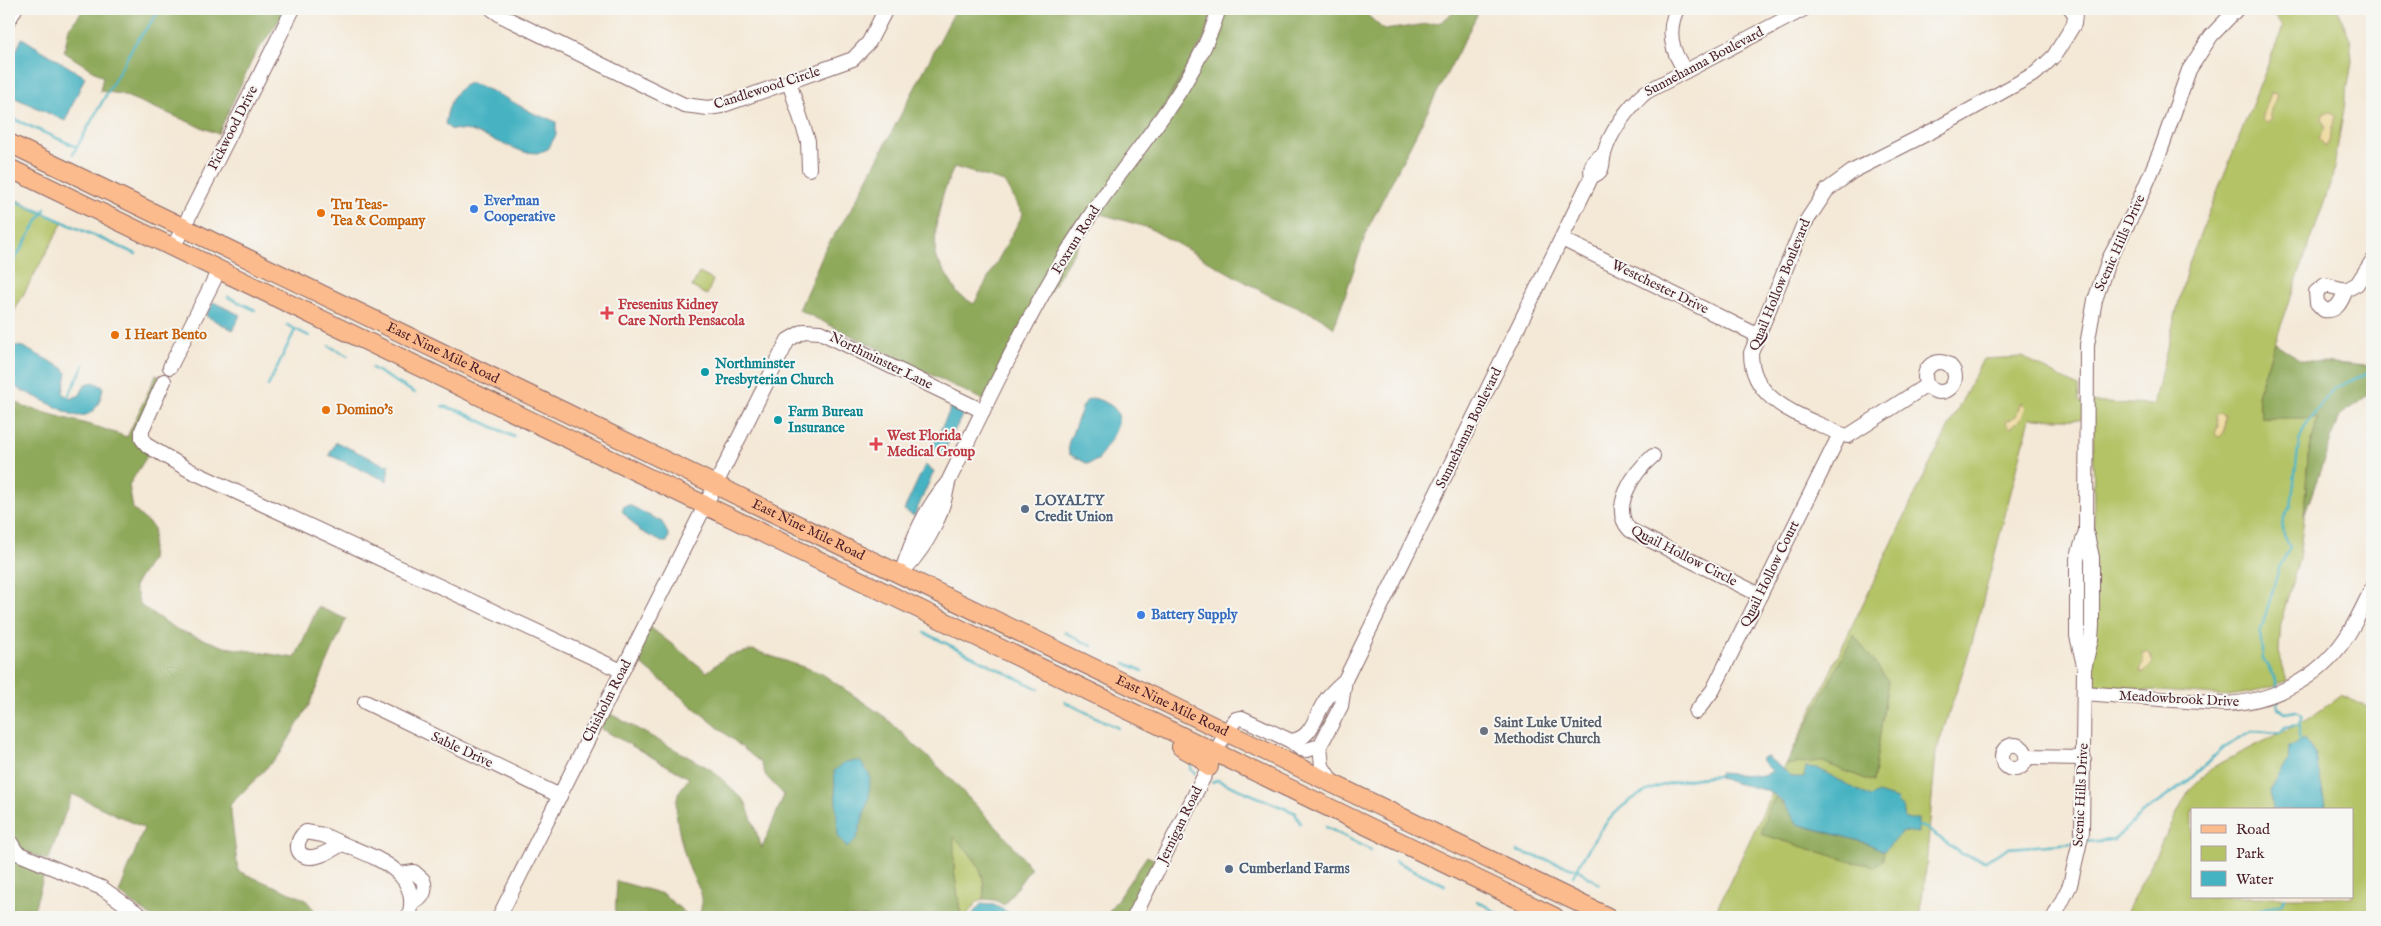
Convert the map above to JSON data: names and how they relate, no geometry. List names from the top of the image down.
{
  "streets": {
    "main road": ["East Nine Mile Road"],
    "street": [
      "Sunnehanna Boulevard",
      "Candlewood Circle",
      "Pickwood Drive",
      "Foxrun Road",
      "Scenic Hills Drive",
      "Quail Hollow Boulevard",
      "Westchester Drive",
      "Northminster Lane",
      "Quail Hollow Circle",
      "Quail Hollow Court",
      "Meadowbrook Drive",
      "Chisholm Road",
      "Sable Drive",
      "Jernigan Road"
    ]
  },
  "crossings": [
    ["Sunnehanna Boulevard", "Westchester Drive"],
    ["Pickwood Drive", "East Nine Mile Road"],
    ["Foxrun Road", "East Nine Mile Road"],
    ["Foxrun Road", "Northminster Lane"],
    ["Scenic Hills Drive", "Meadowbrook Drive"],
    ["Quail Hollow Boulevard", "Westchester Drive"],
    ["Quail Hollow Boulevard", "Quail Hollow Court"],
    ["East Nine Mile Road", "Northminster Lane"],
    ["East Nine Mile Road", "Chisholm Road"],
    ["East Nine Mile Road", "Jernigan Road"],
    ["Northminster Lane", "Chisholm Road"],
    ["Quail Hollow Circle", "Quail Hollow Court"],
    ["Chisholm Road", "Sable Drive"]
  ],
  "places": {
    "other": [
      "Ever'man Cooperative",
      "Tru Teas- Tea & Company",
      "I Heart Bento",
      "Northminster Presbyterian Church",
      "Domino's",
      "Farm Bureau Insurance",
      "LOYALTY Credit Union",
      "Battery Supply",
      "Saint Luke United Methodist Church",
      "Cumberland Farms"
    ],
    "health": ["Fresenius Kidney Care North Pensacola", "West Florida Medical Group"]
  },
  "legend": ["Road", "Park", "Water"]
}
